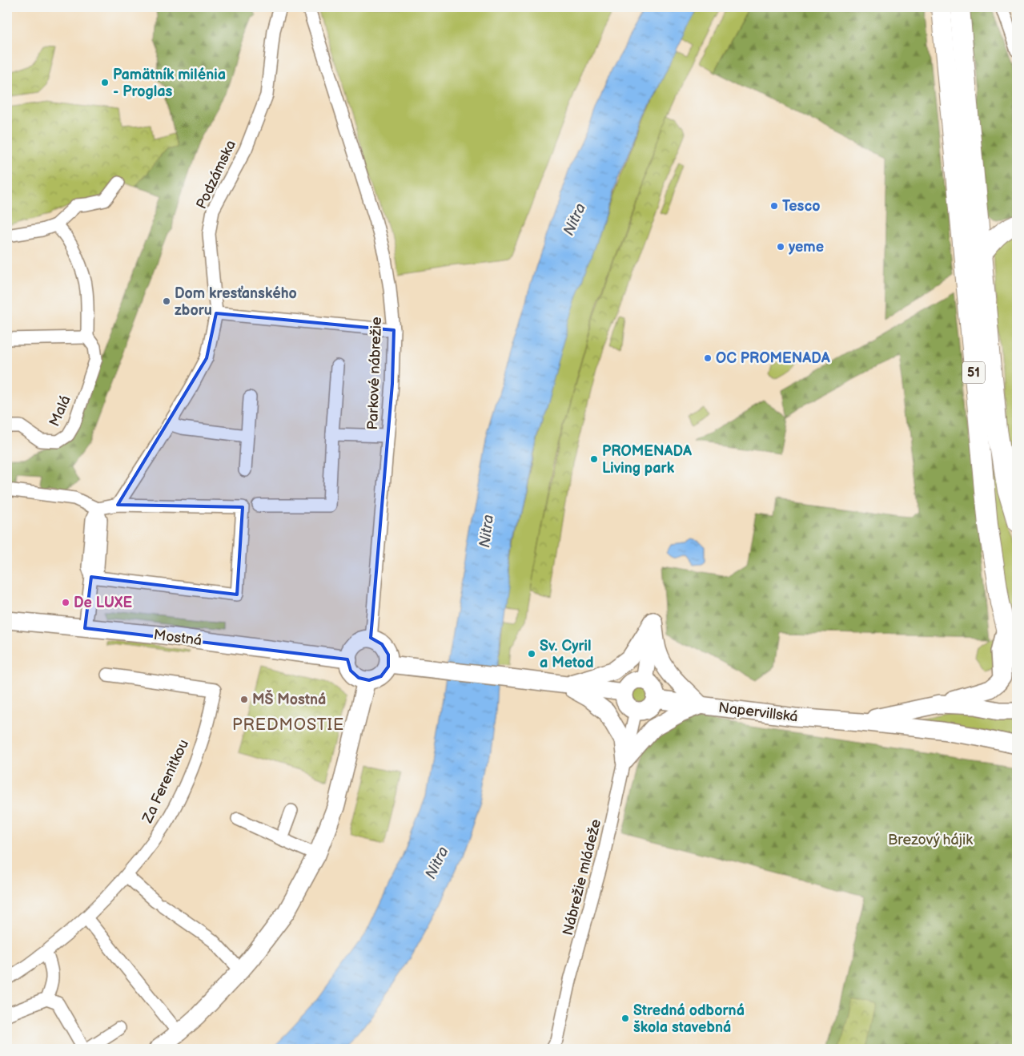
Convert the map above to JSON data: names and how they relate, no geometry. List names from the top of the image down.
{
  "streets": {
    "main road": ["51"],
    "street": [
      "Podzámska",
      "Parkové nábrežie",
      "Malá",
      "Mostná",
      "Napervillská",
      "Za Ferenitkou",
      "Nábrežie mládeže"
    ]
  },
  "crossings": [
    ["Parkové nábrežie", "Mostná"],
    ["Napervillská", "Nábrežie mládeže"]
  ],
  "districts": ["PREDMOSTIE"],
  "water": ["Nitra"],
  "parks": ["Brezový hájik"],
  "places": [
    "Pamätník milénia - Proglas",
    "Tesco",
    "yeme",
    "Dom kresťanského zboru",
    "OC PROMENADA",
    "PROMENADA Living park",
    "De LUXE",
    "Sv. Cyril a Metod",
    "MŠ Mostná",
    "Stredná odborná škola stavebná"
  ]
}
